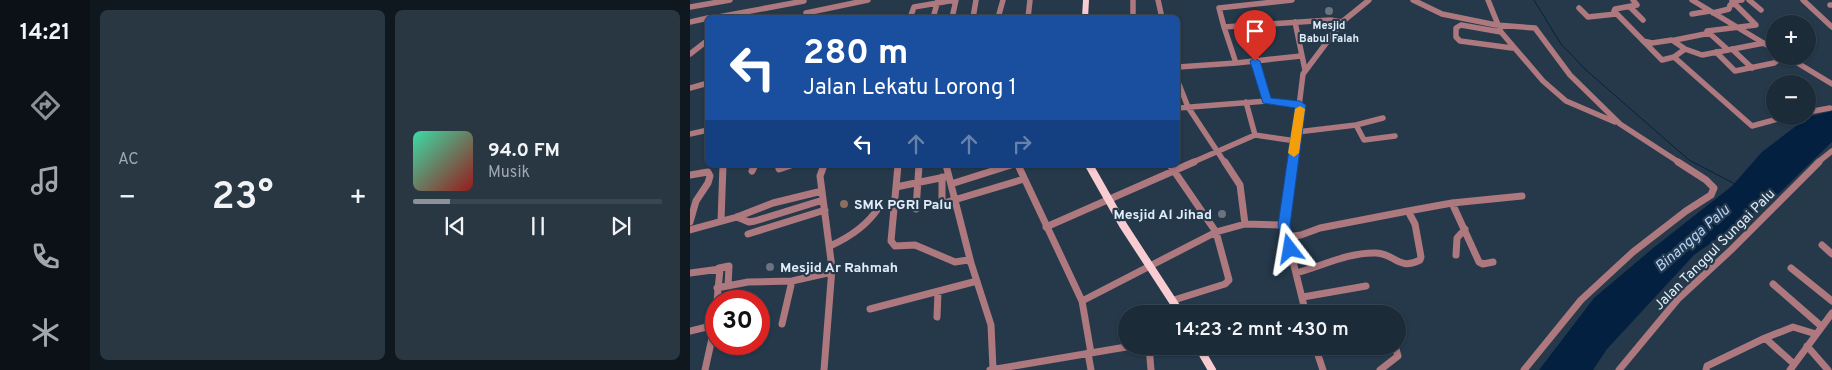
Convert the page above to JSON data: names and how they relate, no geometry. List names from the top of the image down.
{
  "streets": {
    "street": ["Jalan Tanggul Sungai Palu"]
  },
  "water": ["Binangga Palu"],
  "places": [
    "Mesjid Babul Falah",
    "SMK PGRI Palu",
    "Mesjid Al Jihad",
    "Mesjid Ar Rahmah"
  ],
  "page": {
    "tabs": "14:21",
    "tile": "AC",
    "map_buttons": ["+", "−"],
    "turn": ["280 m", "Jalan Lekatu Lorong 1"],
    "song": ["94.0 FM", "Musik"],
    "heat": ["−", "23°", "+"],
    "limit": "30",
    "trip": "14:23 · 2 mnt · 430 m"
  }
}
